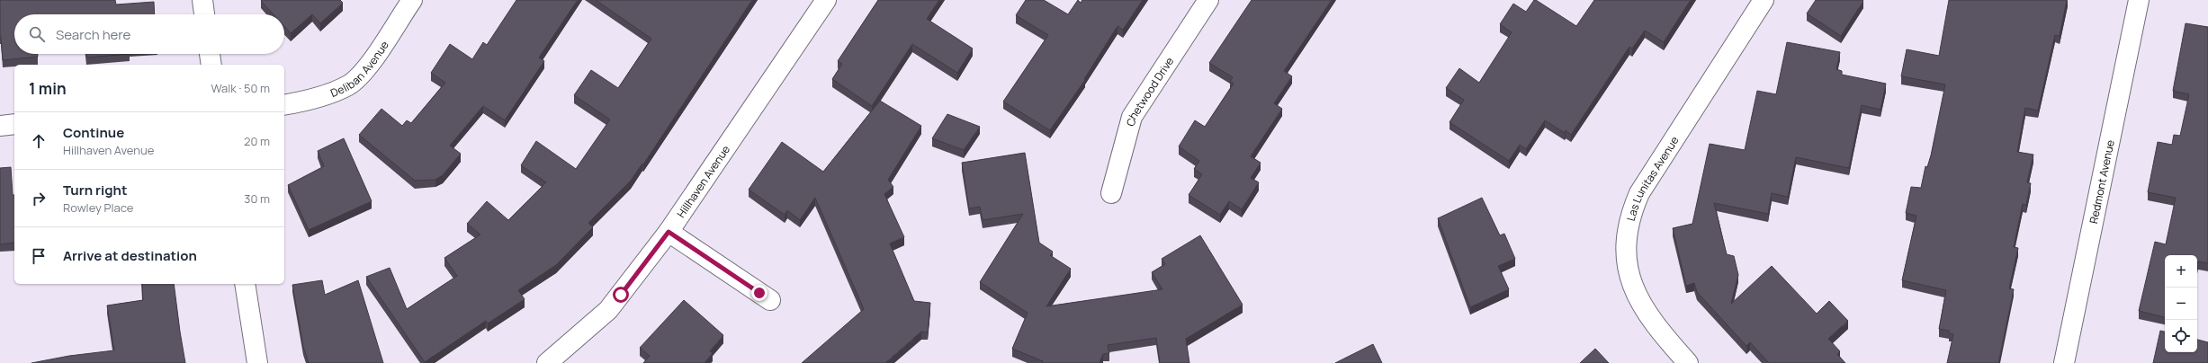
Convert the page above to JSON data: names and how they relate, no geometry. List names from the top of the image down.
{
  "streets": {
    "street": [
      "Deliban Avenue",
      "Chetwood Drive",
      "Las Lunitas Avenue",
      "Hillhaven Avenue",
      "Redmont Avenue"
    ]
  },
  "page": {
    "search": "Search here",
    "heading": ["1 min", "Walk · 50 m"],
    "list": [
      ["Continue", "Hillhaven Avenue", "20 m"],
      ["Turn right", "Rowley Place", "30 m"],
      "Arrive at destination"
    ],
    "map_buttons": ["+", "−"]
  }
}
